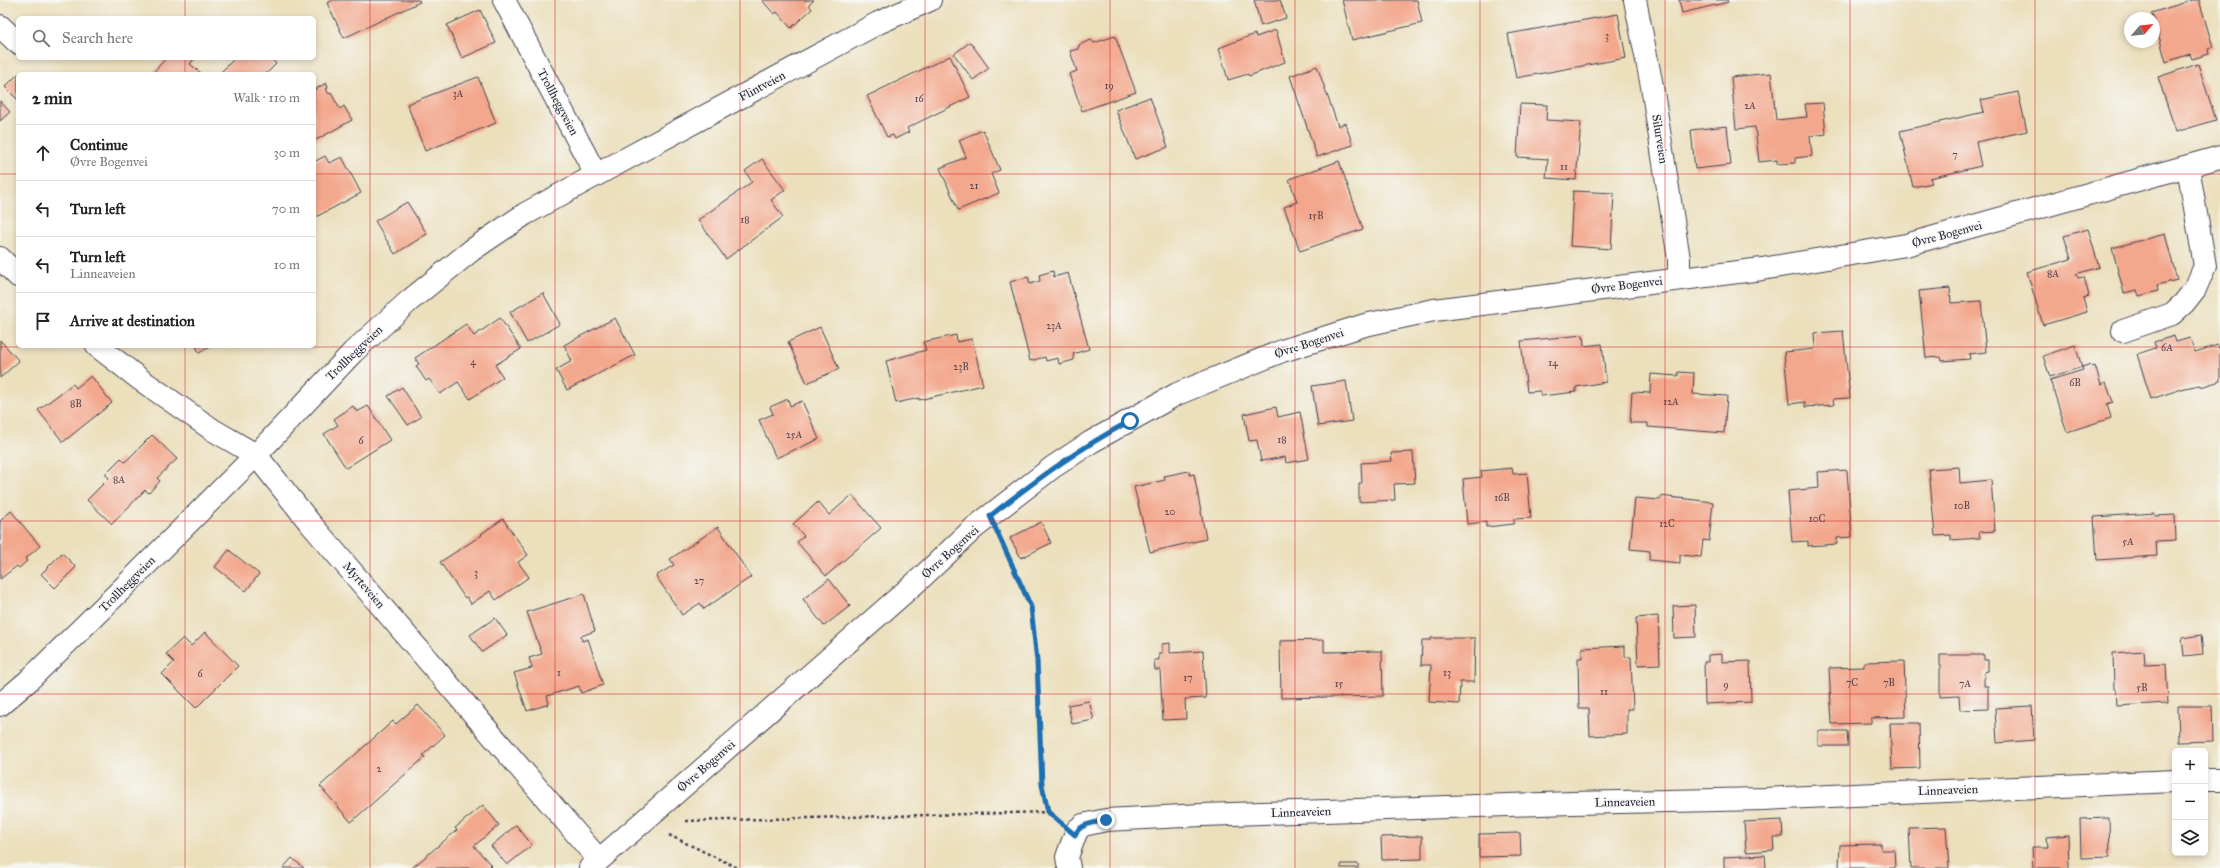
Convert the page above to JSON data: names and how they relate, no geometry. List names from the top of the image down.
{
  "streets": {
    "street": [
      "Flintveien",
      "Trollheggveien",
      "Silurveien",
      "Øvre Bogenvei",
      "Myrteveien",
      "Linneaveien"
    ]
  },
  "crossings": [
    ["Flintveien", "Trollheggveien"],
    ["Trollheggveien", "Myrteveien"],
    ["Silurveien", "Øvre Bogenvei"],
    ["Øvre Bogenvei", "Myrteveien"]
  ],
  "house_numbers": [
    "3",
    "19",
    "3A",
    "16",
    "2A",
    "7",
    "11",
    "21",
    "15B",
    "18",
    "8A",
    "23A",
    "6A",
    "4",
    "14",
    "23B",
    "6B",
    "12A",
    "8B",
    "25A",
    "18",
    "6",
    "8A",
    "16B",
    "10B",
    "20",
    "10C",
    "12C",
    "5A",
    "3",
    "27",
    "1",
    "13",
    "6",
    "17",
    "7C",
    "7B",
    "15",
    "7A",
    "9",
    "5B",
    "11",
    "2"
  ],
  "north": "top right",
  "page": {
    "search": "Search here",
    "heading": ["2 min", "Walk · 110 m"],
    "list": [
      ["Continue", "Øvre Bogenvei", "30 m"],
      ["Turn left", "70 m"],
      ["Turn left", "Linneaveien", "10 m"],
      "Arrive at destination"
    ],
    "map_buttons": ["+", "−"]
  }
}
